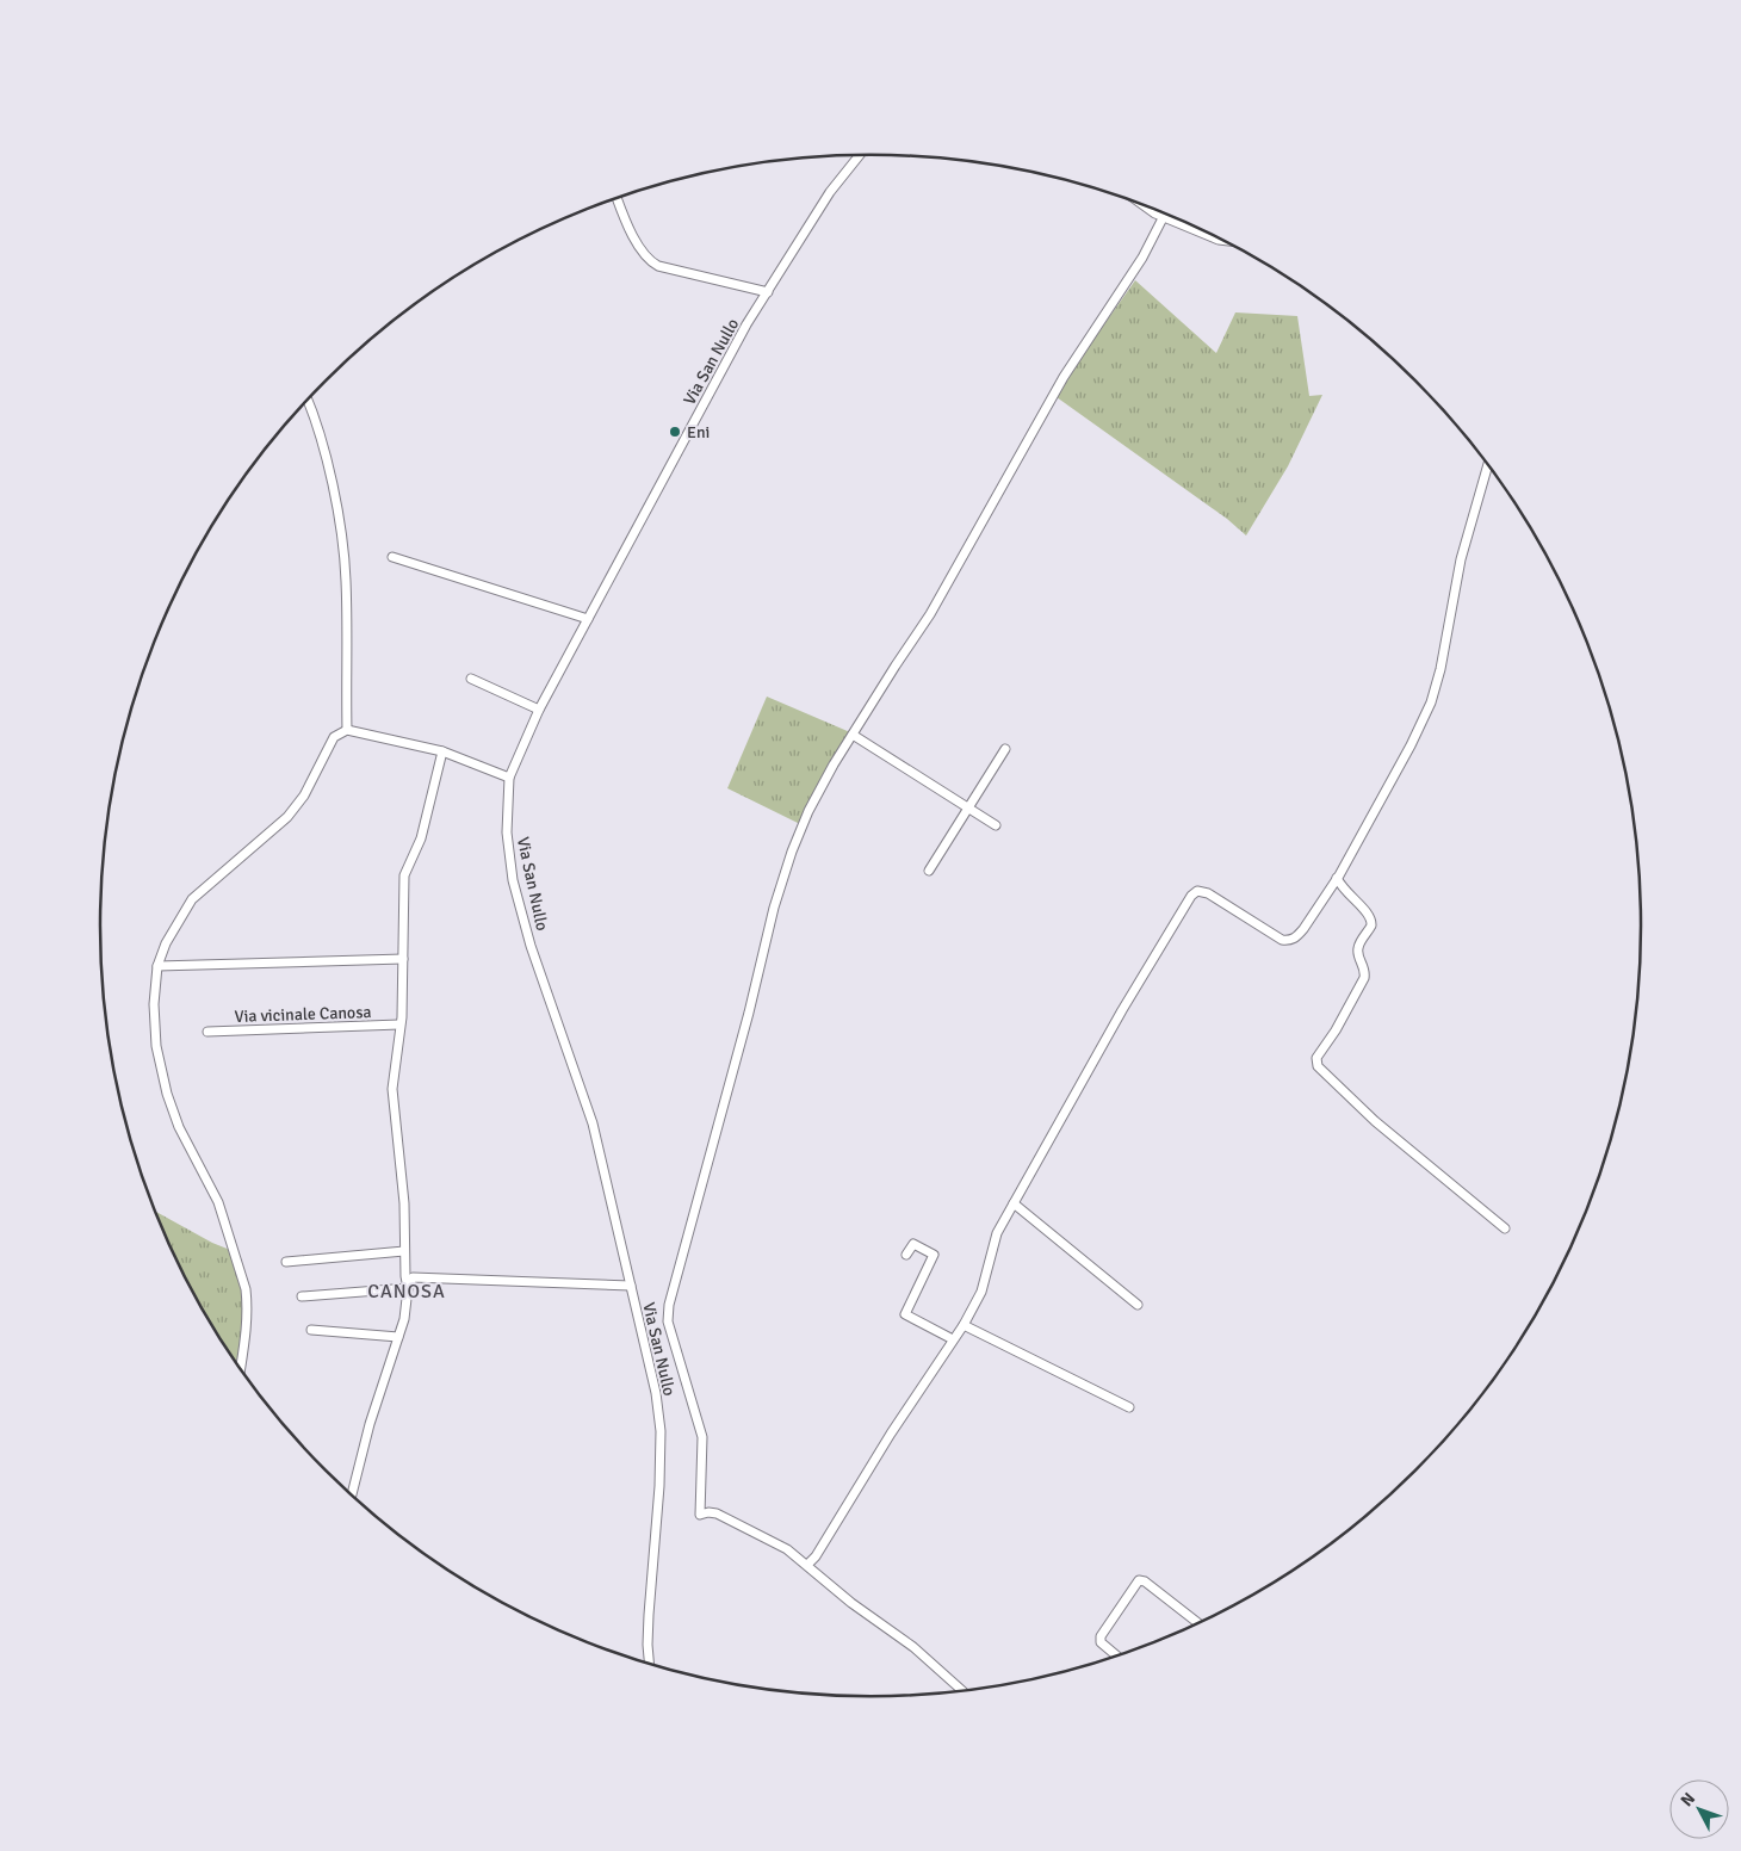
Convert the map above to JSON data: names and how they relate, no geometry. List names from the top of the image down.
{
  "streets": {
    "street": ["Via San Nullo", "Via vicinale Canosa"]
  },
  "districts": ["CANOSA"],
  "places": ["Eni"],
  "north": "top left"
}
